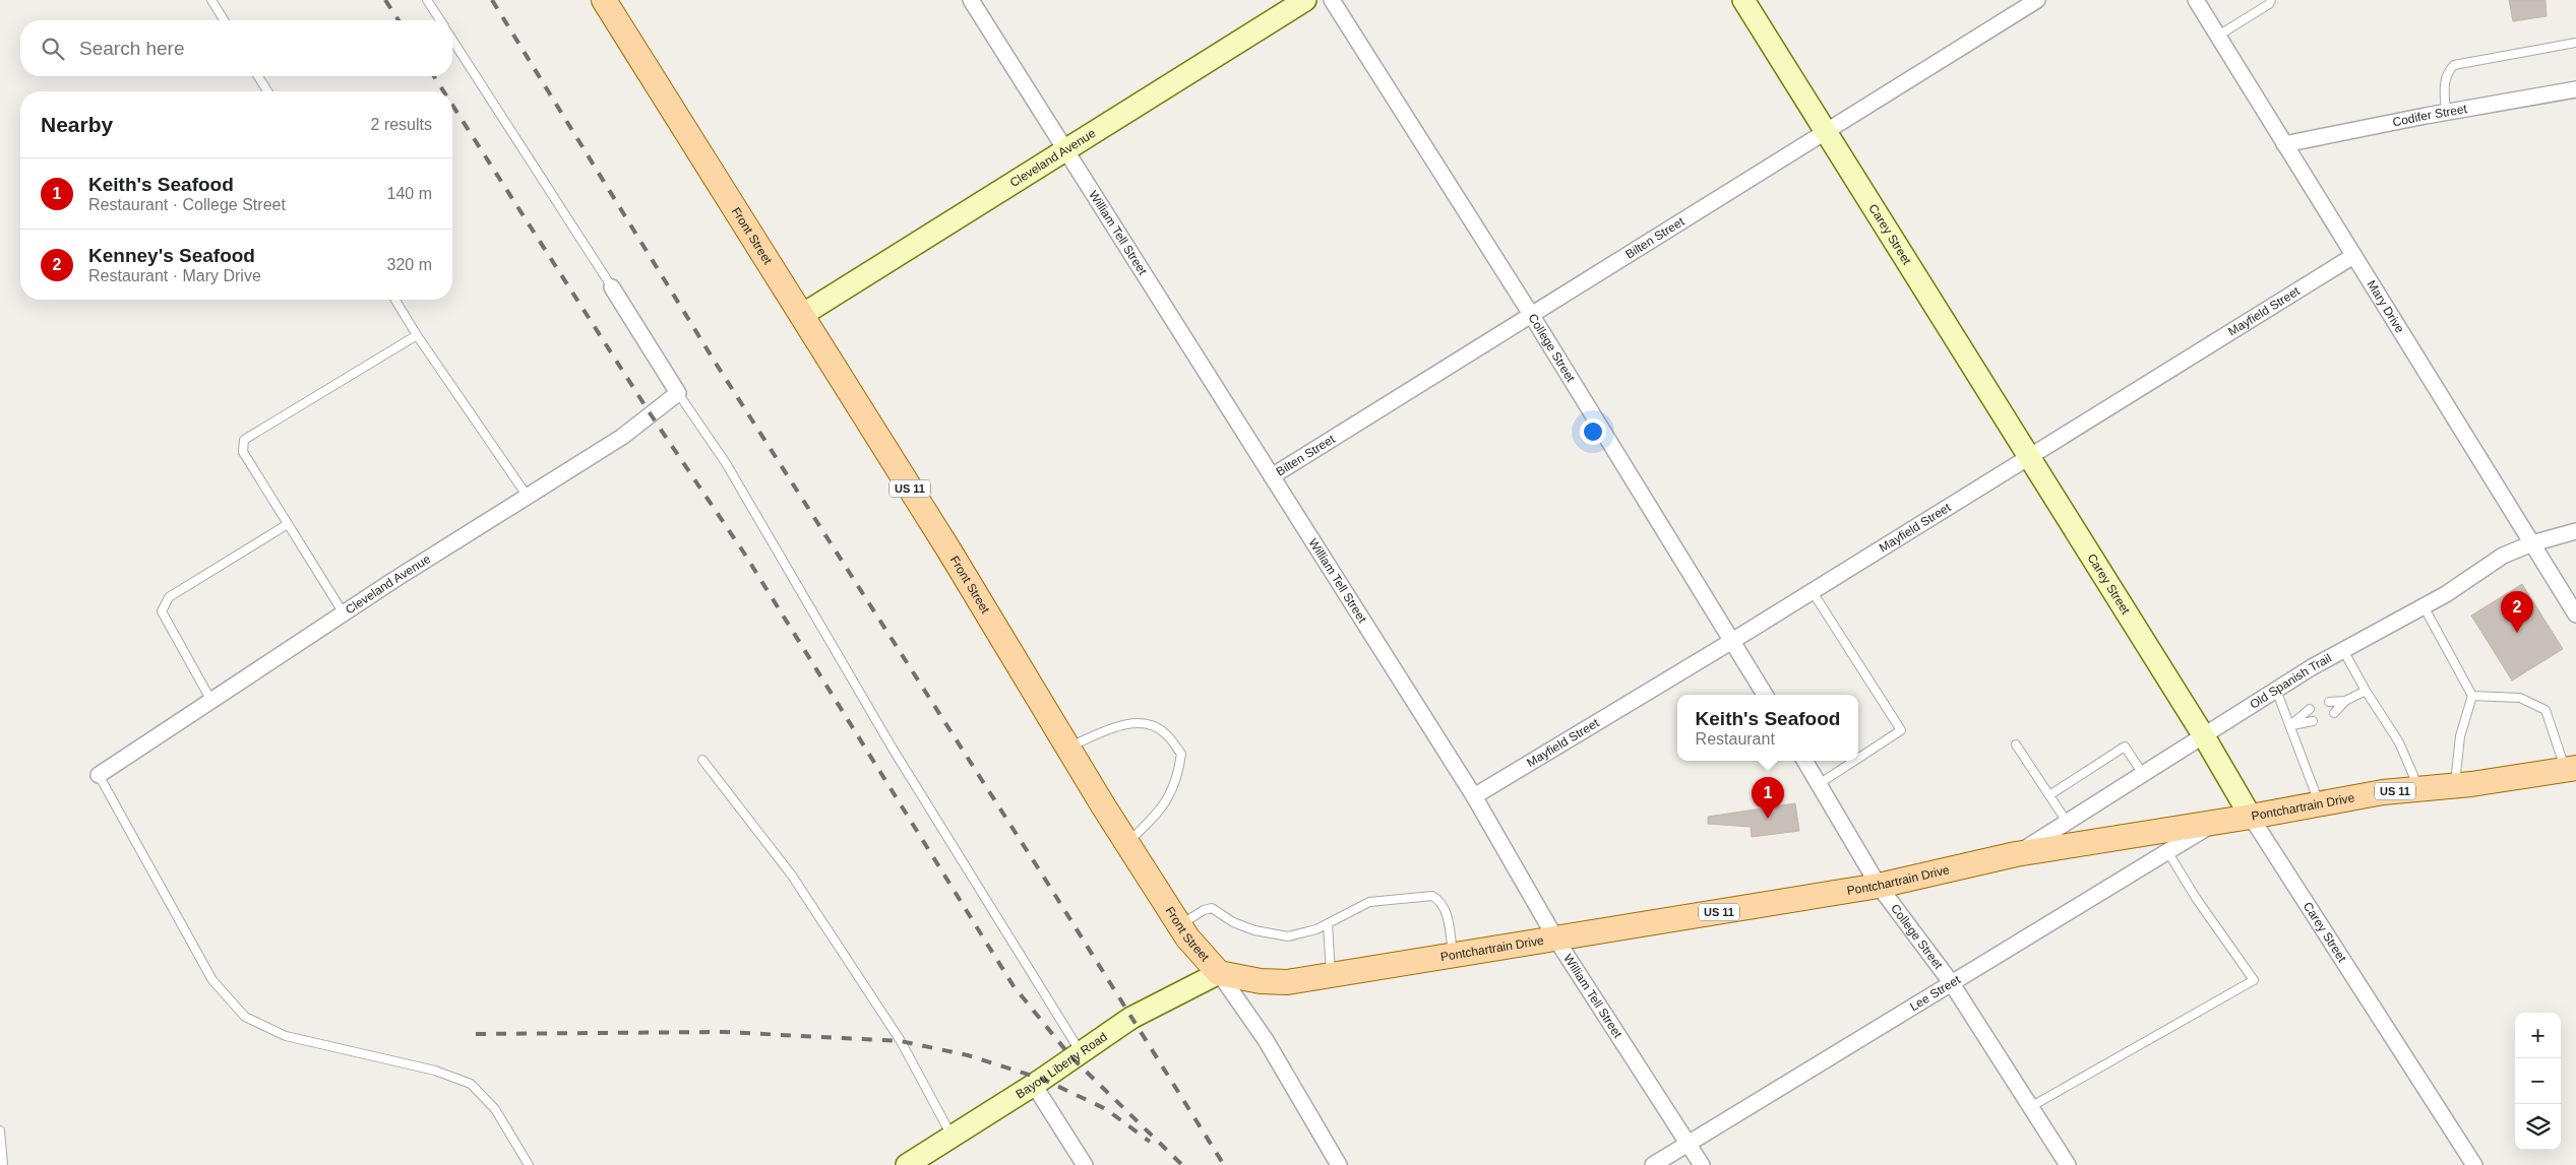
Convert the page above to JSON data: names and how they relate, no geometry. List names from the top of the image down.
{
  "streets": {
    "main road": ["Front Street", "US 11", "Pontchartrain Drive"],
    "street": [
      "Codifer Street",
      "Cleveland Avenue",
      "William Tell Street",
      "Carey Street",
      "Bilten Street",
      "Mary Drive",
      "Mayfield Street",
      "College Street",
      "Old Spanish Trail",
      "Lee Street",
      "Bayou Liberty Road"
    ]
  },
  "crossings": [
    ["Codifer Street", "Mary Drive"],
    ["Cleveland Avenue", "William Tell Street"],
    ["Cleveland Avenue", "Front Street"],
    ["William Tell Street", "Bilten Street"],
    ["William Tell Street", "Mayfield Street"],
    ["William Tell Street", "Pontchartrain Drive"],
    ["William Tell Street", "Lee Street"],
    ["Carey Street", "Bilten Street"],
    ["Carey Street", "Mayfield Street"],
    ["Carey Street", "Old Spanish Trail"],
    ["Carey Street", "Pontchartrain Drive"],
    ["Front Street", "Pontchartrain Drive"],
    ["Front Street", "Bayou Liberty Road"],
    ["Bilten Street", "College Street"],
    ["Mary Drive", "Mayfield Street"],
    ["Mary Drive", "Old Spanish Trail"],
    ["Mayfield Street", "College Street"],
    ["College Street", "Pontchartrain Drive"],
    ["College Street", "Lee Street"],
    ["Old Spanish Trail", "Pontchartrain Drive"],
    ["Pontchartrain Drive", "Lee Street"],
    ["Pontchartrain Drive", "Bayou Liberty Road"]
  ],
  "page": {
    "search": "Search here",
    "heading": ["Nearby", "2 results"],
    "list": [
      {
        "mark": "1",
        "name": "Keith's Seafood",
        "note": "Restaurant · College Street",
        "value": "140 m"
      },
      {
        "mark": "2",
        "name": "Kenney's Seafood",
        "note": "Restaurant · Mary Drive",
        "value": "320 m"
      }
    ],
    "pins": ["2", "1"],
    "popup": ["Keith's Seafood", "Restaurant"],
    "map_buttons": ["+", "−"]
  }
}
